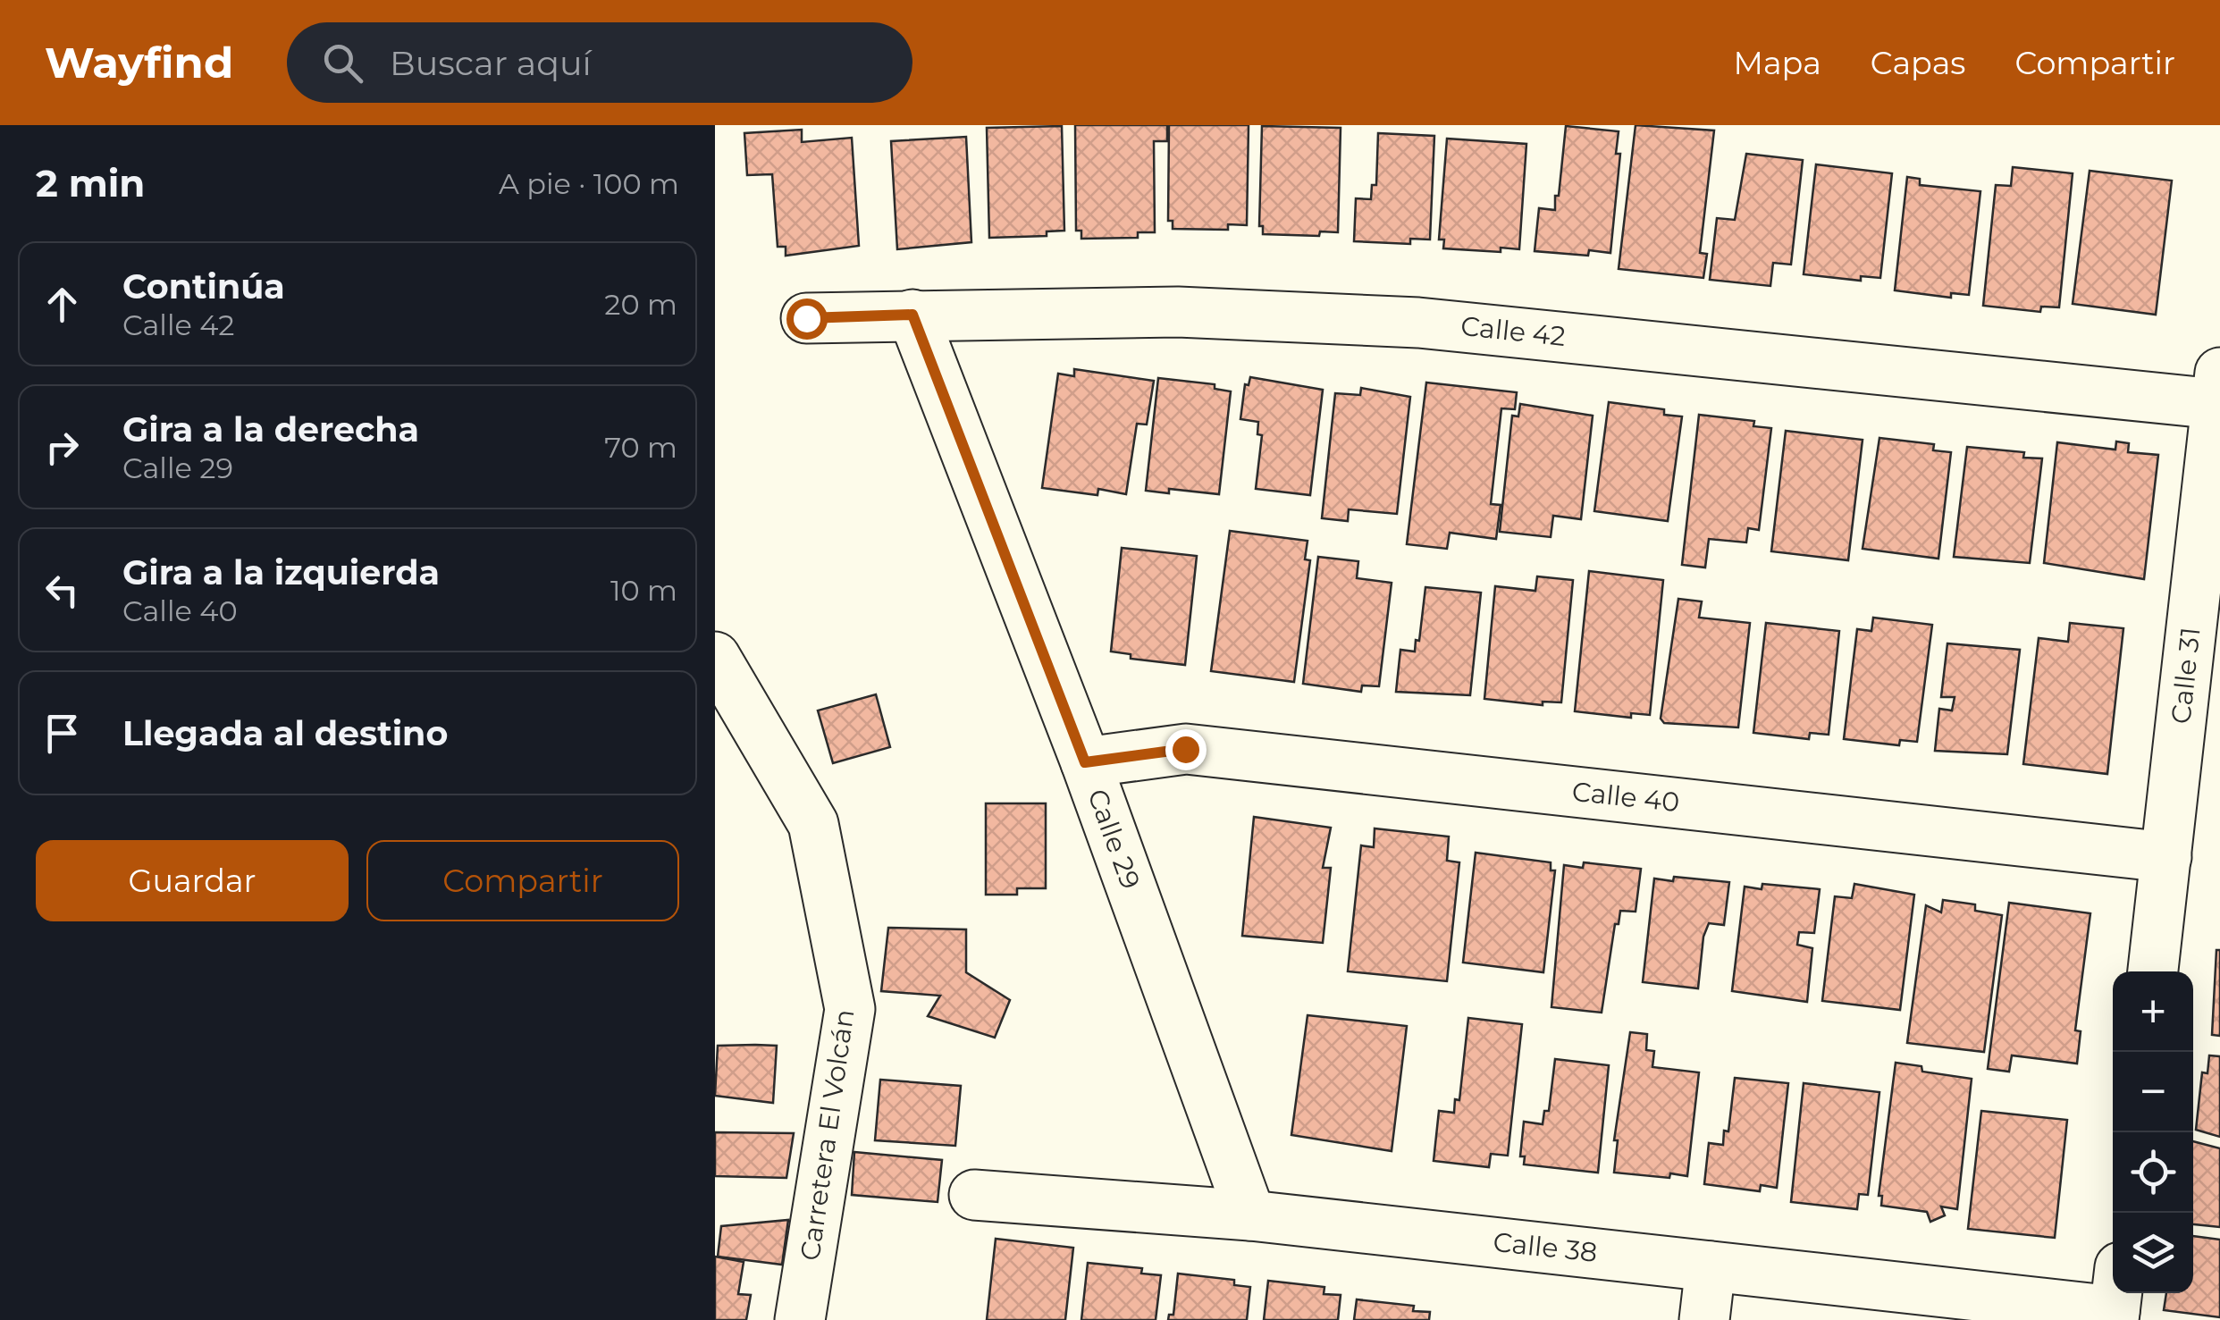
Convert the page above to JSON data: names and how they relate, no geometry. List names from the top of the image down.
{
  "streets": {
    "street": [
      "Calle 42",
      "Calle 31",
      "Calle 40",
      "Calle 29",
      "Carretera El Volcán",
      "Calle 38"
    ]
  },
  "crossings": [
    ["Calle 42", "Calle 31"],
    ["Calle 42", "Calle 29"],
    ["Calle 31", "Calle 40"],
    ["Calle 40", "Calle 29"],
    ["Calle 29", "Calle 38"]
  ],
  "page": {
    "header": "Wayfind",
    "search": "Buscar aquí",
    "nav": ["Mapa", "Capas", "Compartir"],
    "heading": ["2 min", "A pie · 100 m"],
    "list": [
      ["Continúa", "Calle 42", "20 m"],
      ["Gira a la derecha", "Calle 29", "70 m"],
      ["Gira a la izquierda", "Calle 40", "10 m"],
      "Llegada al destino"
    ],
    "buttons": ["Guardar", "Compartir"],
    "map_buttons": ["+", "−"]
  }
}
